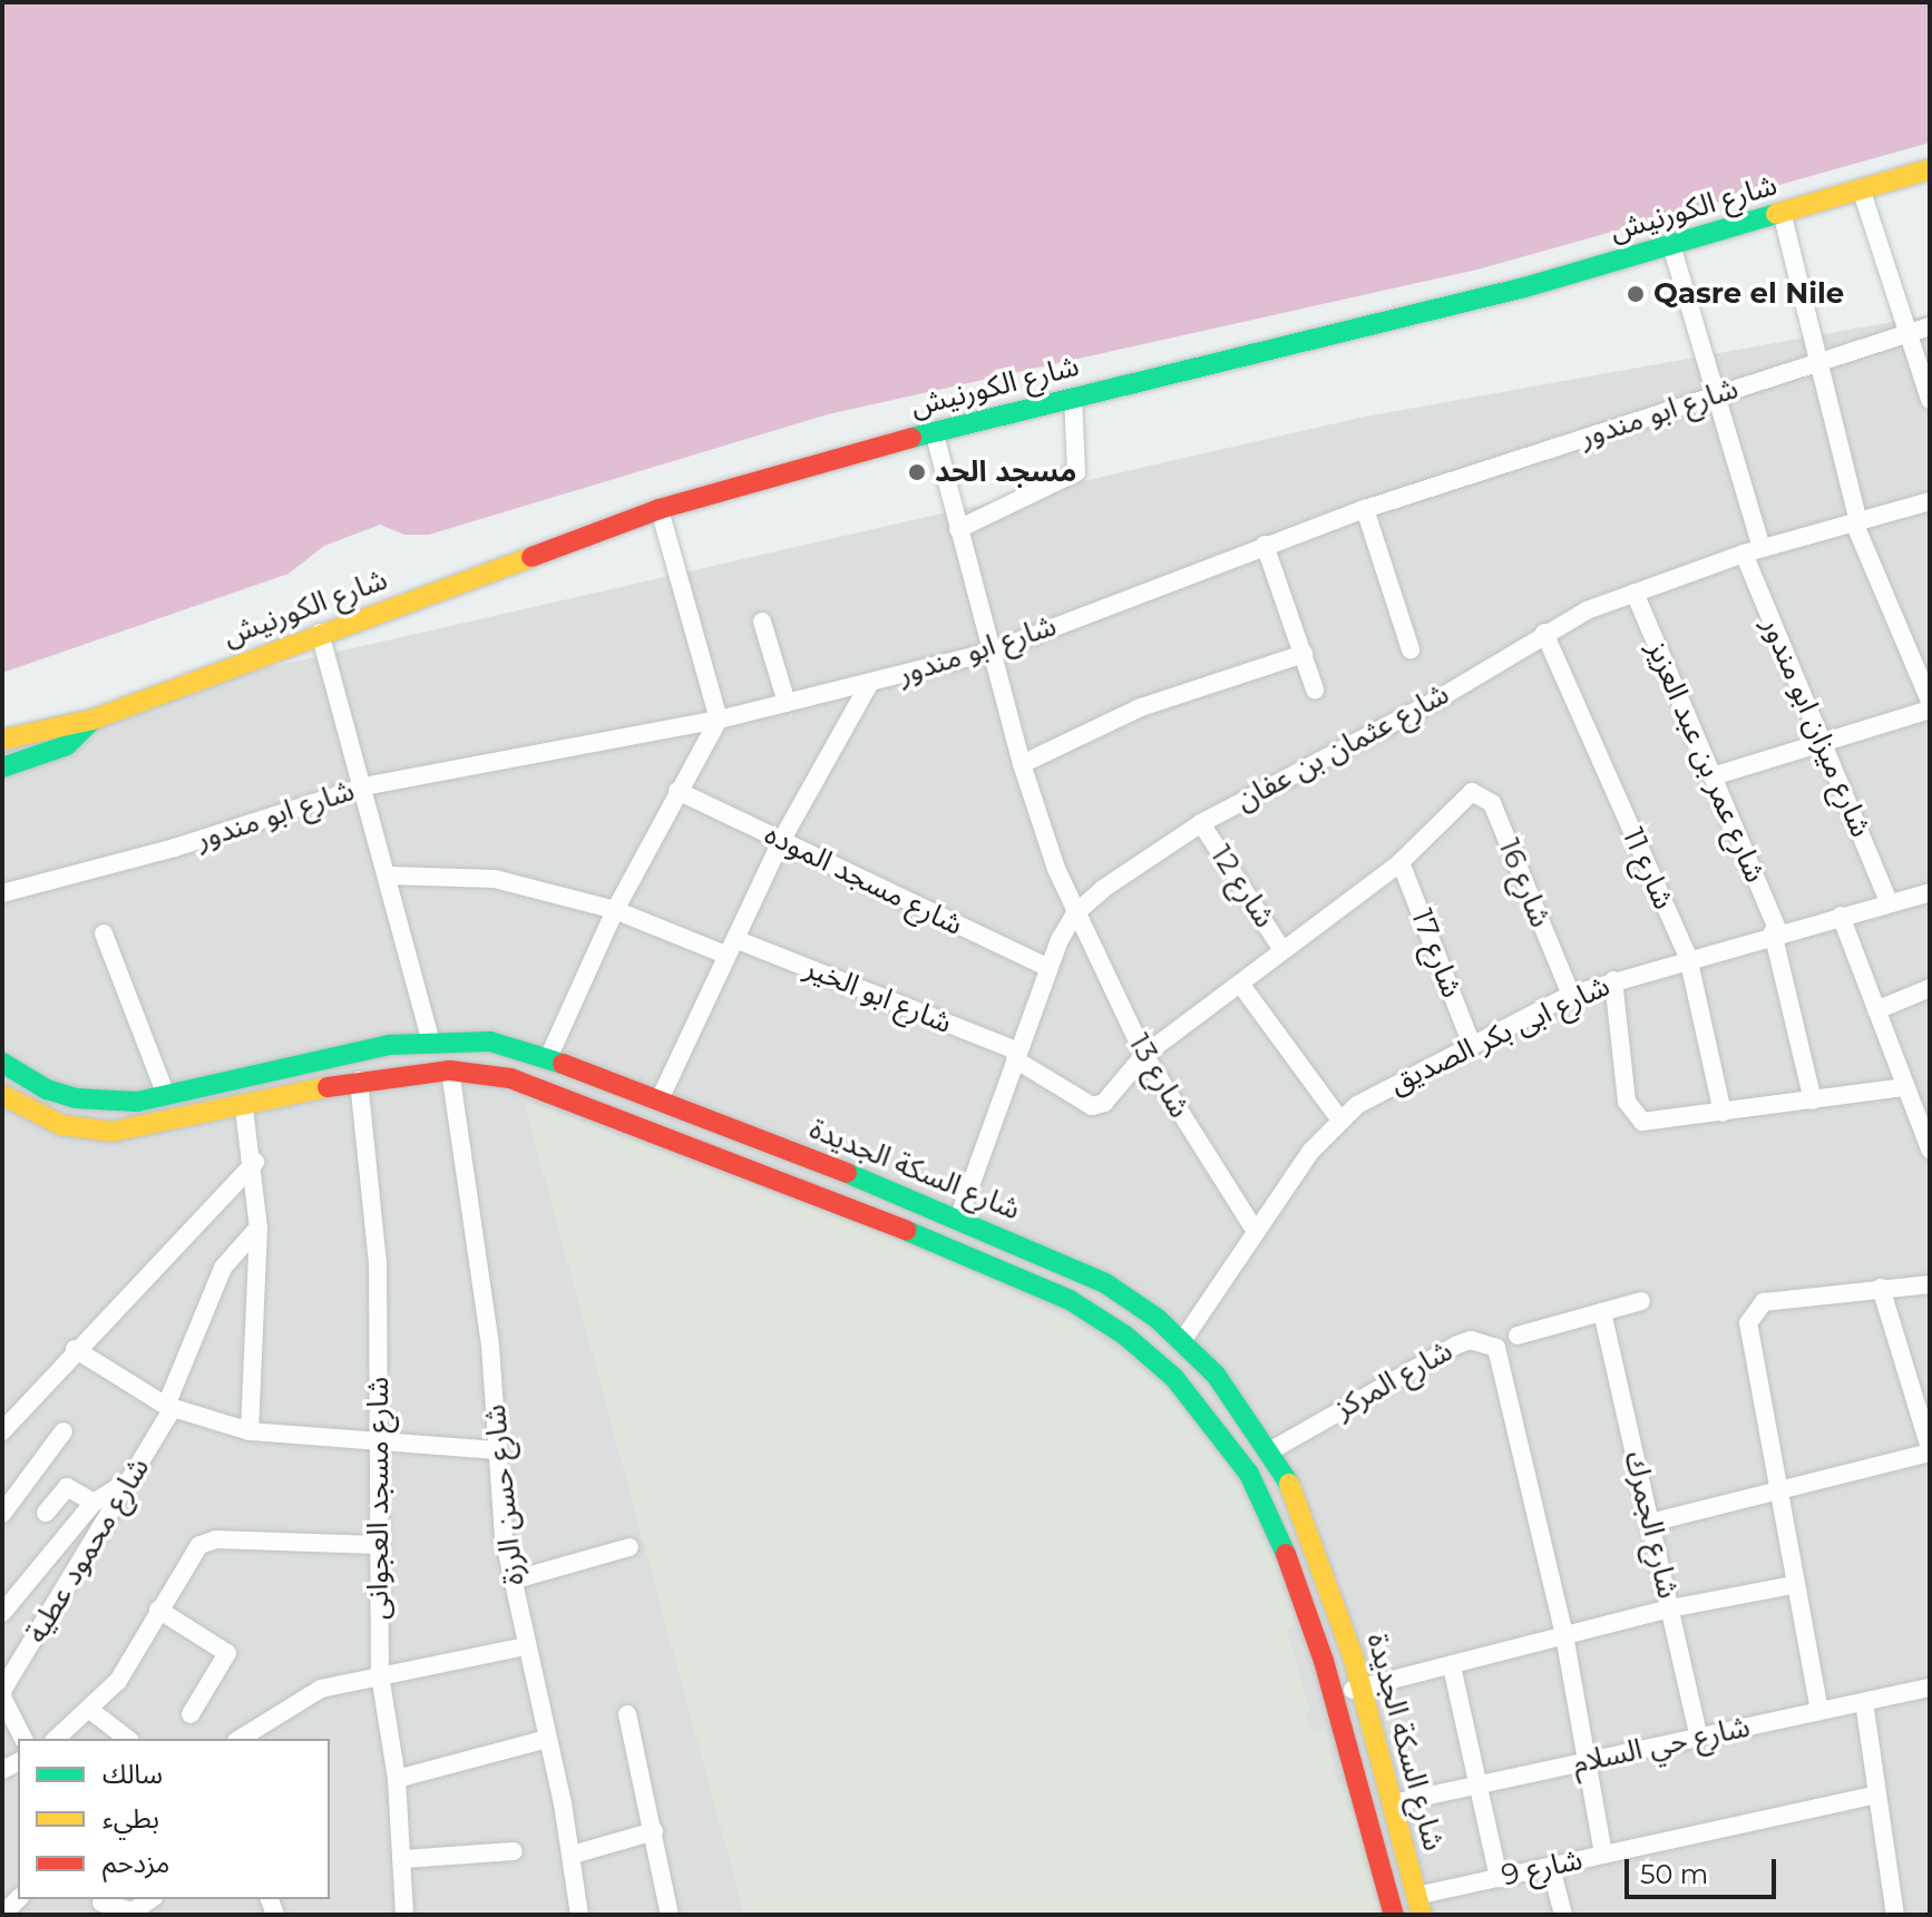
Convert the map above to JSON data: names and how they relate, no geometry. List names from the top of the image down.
{
  "streets": {
    "main road": ["شارع الكورنيش", "شارع السكة الجديدة"],
    "street": [
      "شارع ابو مندور",
      "شارع ميزان ابو مندور",
      "شارع عثمان بن عفان",
      "شارع عمر بن عبد العزيز",
      "شارع 11",
      "شارع مسجد الموده",
      "شارع 16",
      "شارع 12",
      "شارع 17",
      "شارع ابو الخير",
      "شارع ابى بكر الصديق",
      "شارع 13",
      "شارع المركز",
      "شارع حسن الرزة",
      "شارع مسجد العجوانى",
      "شارع الجمرك",
      "شارع محمود عطية",
      "شارع حي السلام",
      "شارع 9"
    ]
  },
  "crossings": [
    ["شارع الكورنيش", "شارع 13"],
    ["شارع ابو مندور", "شارع 13"],
    ["شارع ميزان ابو مندور", "شارع عثمان بن عفان"],
    ["شارع ميزان ابو مندور", "شارع ابى بكر الصديق"],
    ["شارع عثمان بن عفان", "شارع عمر بن عبد العزيز"],
    ["شارع عثمان بن عفان", "شارع 11"],
    ["شارع عثمان بن عفان", "شارع مسجد الموده"],
    ["شارع عثمان بن عفان", "شارع 12"],
    ["شارع عثمان بن عفان", "شارع ابو الخير"],
    ["شارع عثمان بن عفان", "شارع 13"],
    ["شارع عثمان بن عفان", "شارع السكة الجديدة"],
    ["شارع عمر بن عبد العزيز", "شارع ابى بكر الصديق"],
    ["شارع 11", "شارع ابى بكر الصديق"],
    ["شارع 16", "شارع 17"],
    ["شارع 16", "شارع ابى بكر الصديق"],
    ["شارع 17", "شارع ابى بكر الصديق"],
    ["شارع ابو الخير", "شارع 13"],
    ["شارع ابى بكر الصديق", "شارع 13"],
    ["شارع ابى بكر الصديق", "شارع السكة الجديدة"],
    ["شارع السكة الجديدة", "شارع المركز"],
    ["شارع السكة الجديدة", "شارع حسن الرزة"],
    ["شارع السكة الجديدة", "شارع مسجد العجوانى"],
    ["شارع السكة الجديدة", "شارع حي السلام"],
    ["شارع السكة الجديدة", "شارع 9"],
    ["شارع الجمرك", "شارع حي السلام"]
  ],
  "places": ["Qasre el Nile", "مسجد الحد"],
  "legend": ["سالك", "بطيء", "مزدحم"],
  "scale_bar": "50 m"
}
